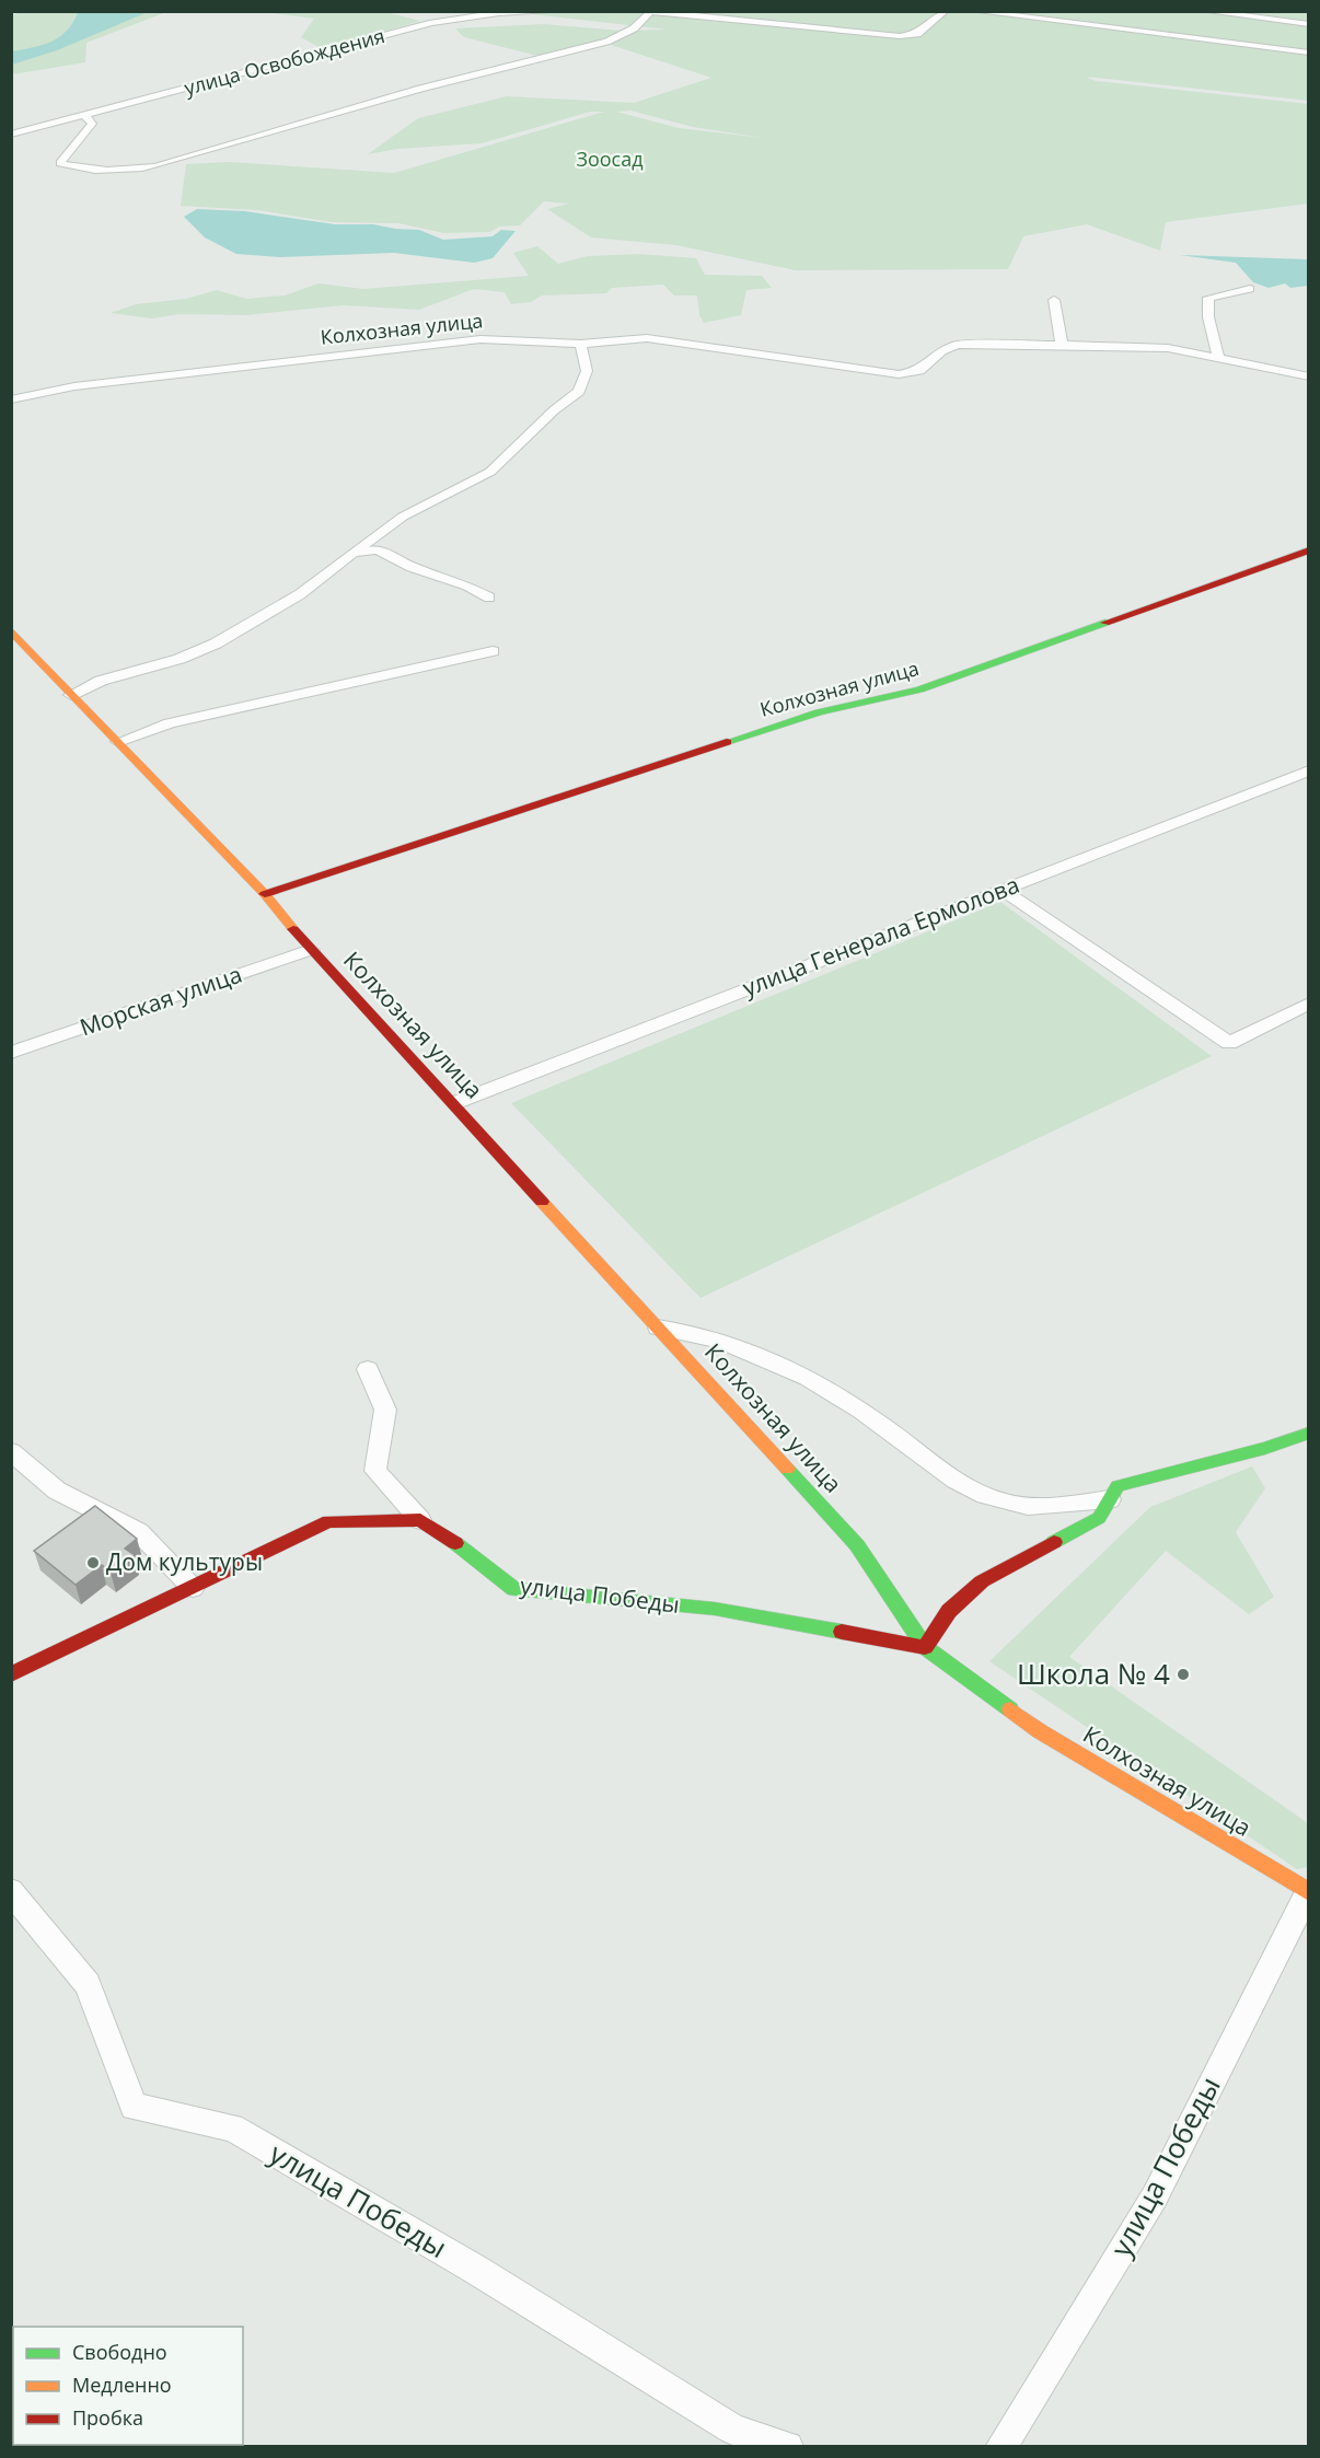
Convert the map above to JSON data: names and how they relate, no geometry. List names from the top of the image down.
{
  "streets": {
    "street": [
      "улица Освобождения",
      "Колхозная улица",
      "улица Генерала Ермолова",
      "Морская улица",
      "улица Победы"
    ]
  },
  "crossings": [
    ["Колхозная улица", "улица Генерала Ермолова"],
    ["Колхозная улица", "Морская улица"],
    ["Колхозная улица", "улица Победы"]
  ],
  "parks": ["Зоосад"],
  "places": ["Дом культуры", "Школа № 4"],
  "legend": ["Свободно", "Медленно", "Пробка"]
}
